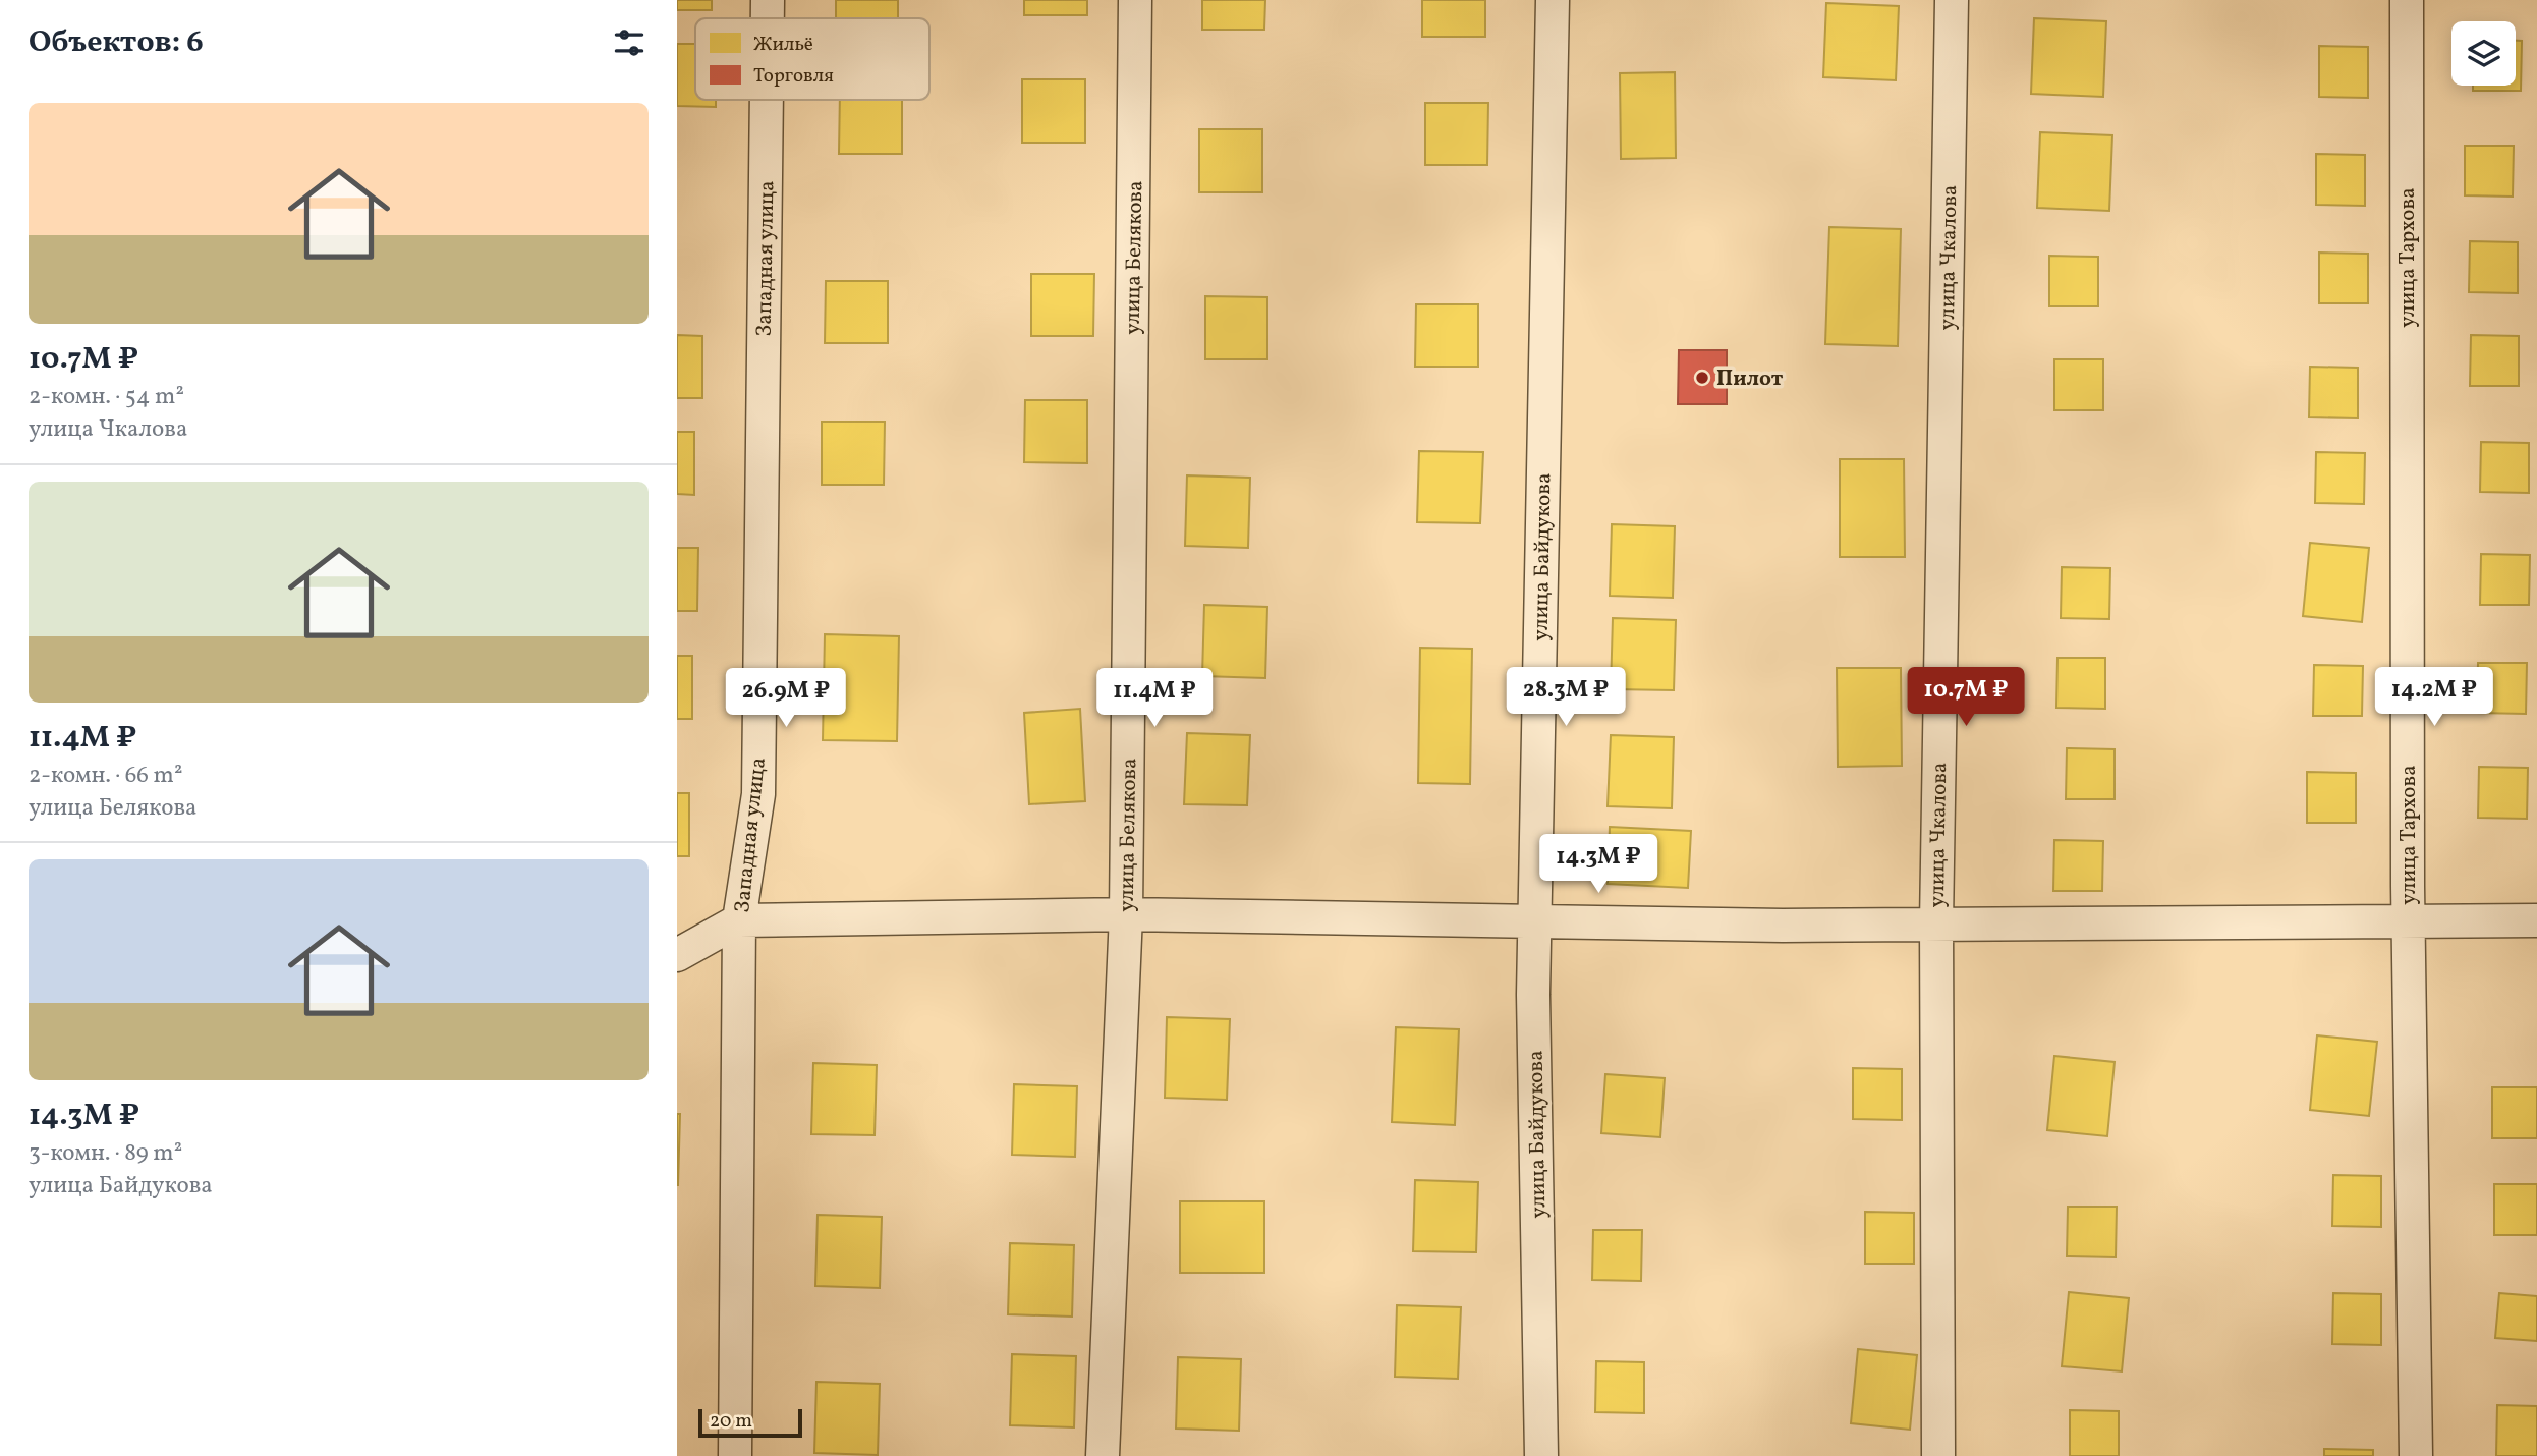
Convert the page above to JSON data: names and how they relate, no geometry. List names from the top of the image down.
{
  "streets": {
    "street": [
      "улица Белякова",
      "улица Чкалова",
      "улица Тархова",
      "Западная улица",
      "улица Байдукова"
    ]
  },
  "places": ["Пилот"],
  "legend": ["Жильё", "Торговля"],
  "scale_bar": "20 m",
  "page": {
    "heading": "Объектов: 6",
    "list": [
      {
        "name": "10.7M ₽",
        "note": "2-комн. · 54 m² · улица Чкалова"
      },
      {
        "name": "11.4M ₽",
        "note": "2-комн. · 66 m² · улица Белякова"
      },
      {
        "name": "14.3M ₽",
        "note": "3-комн. · 89 m² · улица Байдукова"
      }
    ],
    "price": [
      "28.3M ₽",
      "10.7M ₽",
      "14.2M ₽",
      "26.9M ₽",
      "11.4M ₽",
      "14.3M ₽"
    ],
    "scale": "20 m"
  }
}
